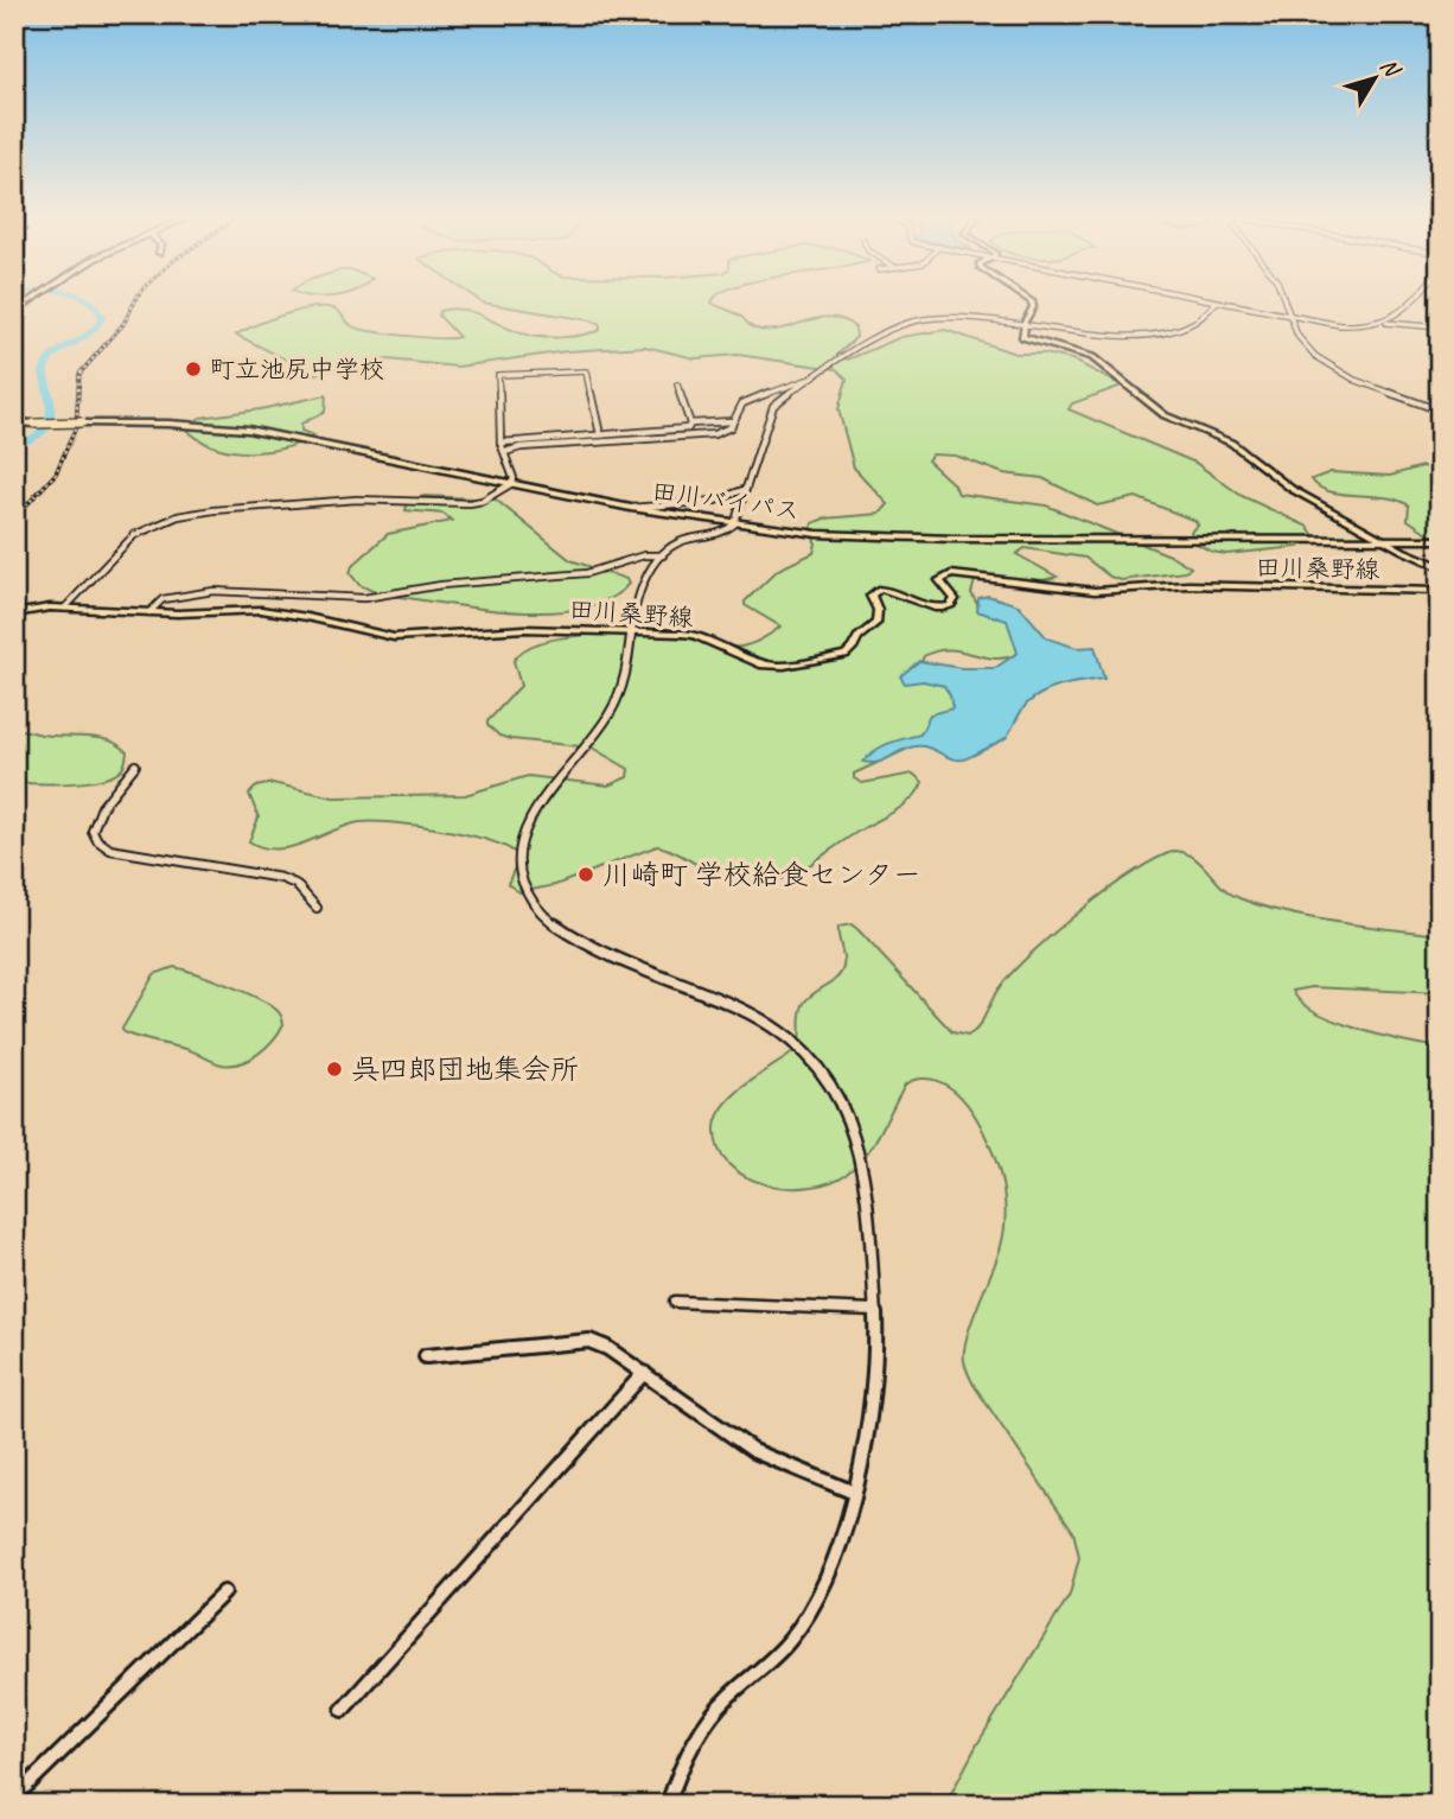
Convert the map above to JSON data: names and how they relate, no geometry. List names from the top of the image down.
{
  "streets": {
    "highway": ["田川バイパス"],
    "main road": ["田川桑野線"]
  },
  "places": ["町立池尻中学校", "川崎町 学校給食センター", "呉四郎団地集会所"],
  "north": "top right"
}
